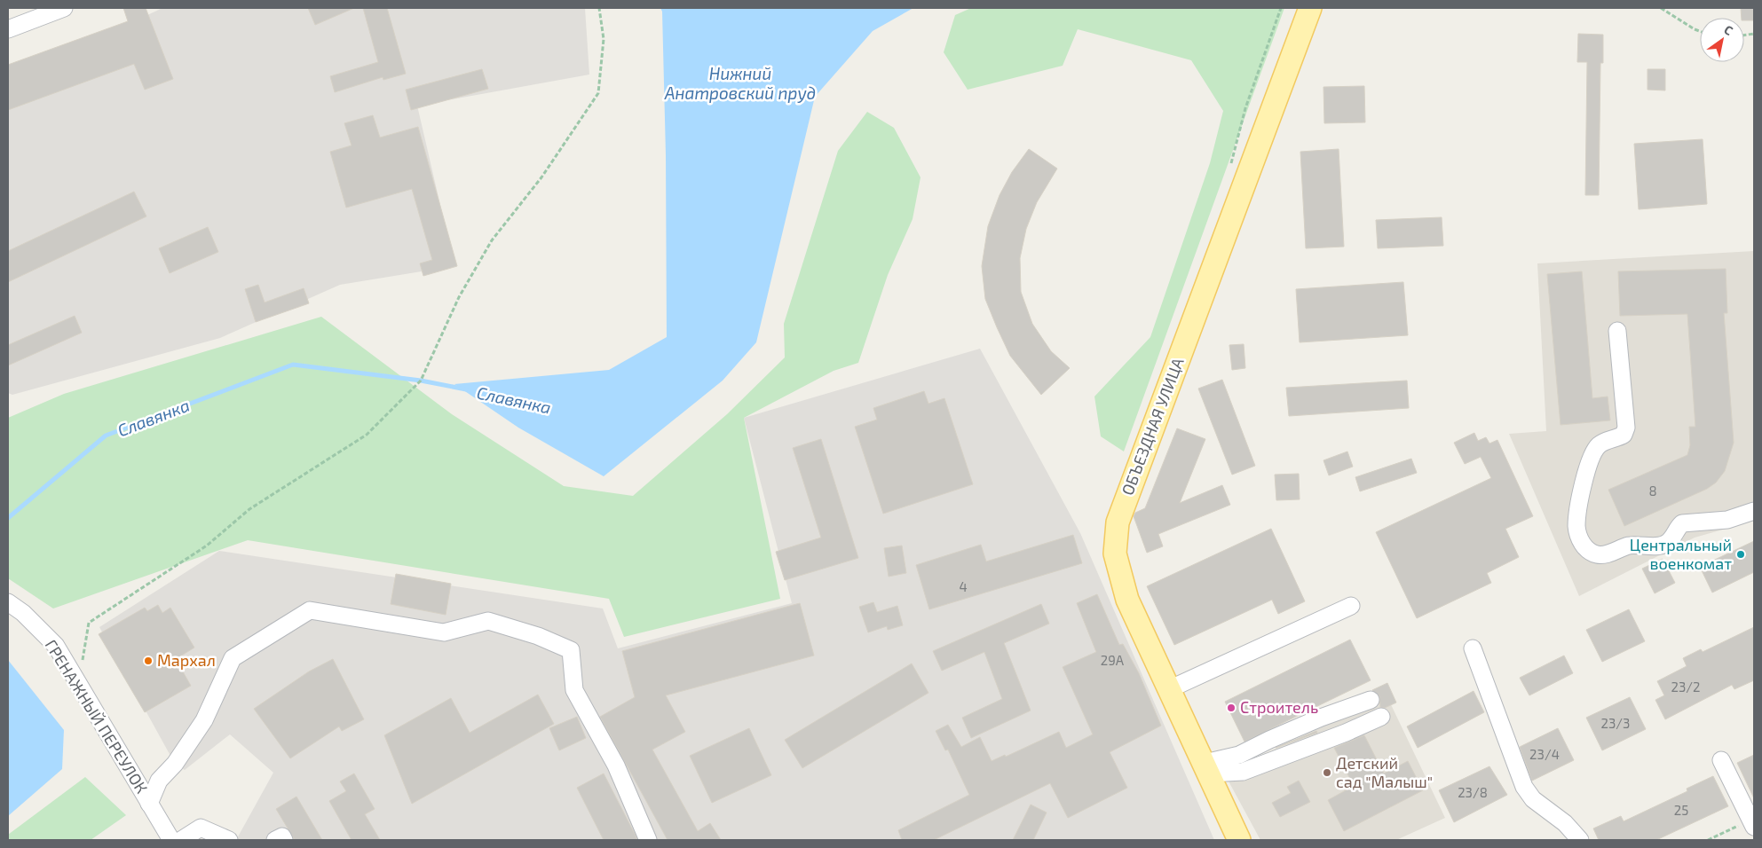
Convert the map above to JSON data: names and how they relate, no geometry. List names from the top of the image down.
{
  "streets": {
    "main road": ["ОБЪЕЗДНАЯ УЛИЦА"],
    "street": ["ГРЕНАЖНЫЙ ПЕРЕУЛОК"]
  },
  "water": ["Нижний Анатровский пруд", "Славянка"],
  "places": [
    "Центральный военкомат",
    "Мархал",
    "Строитель",
    "Детский сад \"Малыш\""
  ],
  "house_numbers": [
    "8",
    "4",
    "29А",
    "23/2",
    "23/3",
    "23/4",
    "23/8",
    "25"
  ],
  "north": "top right"
}
